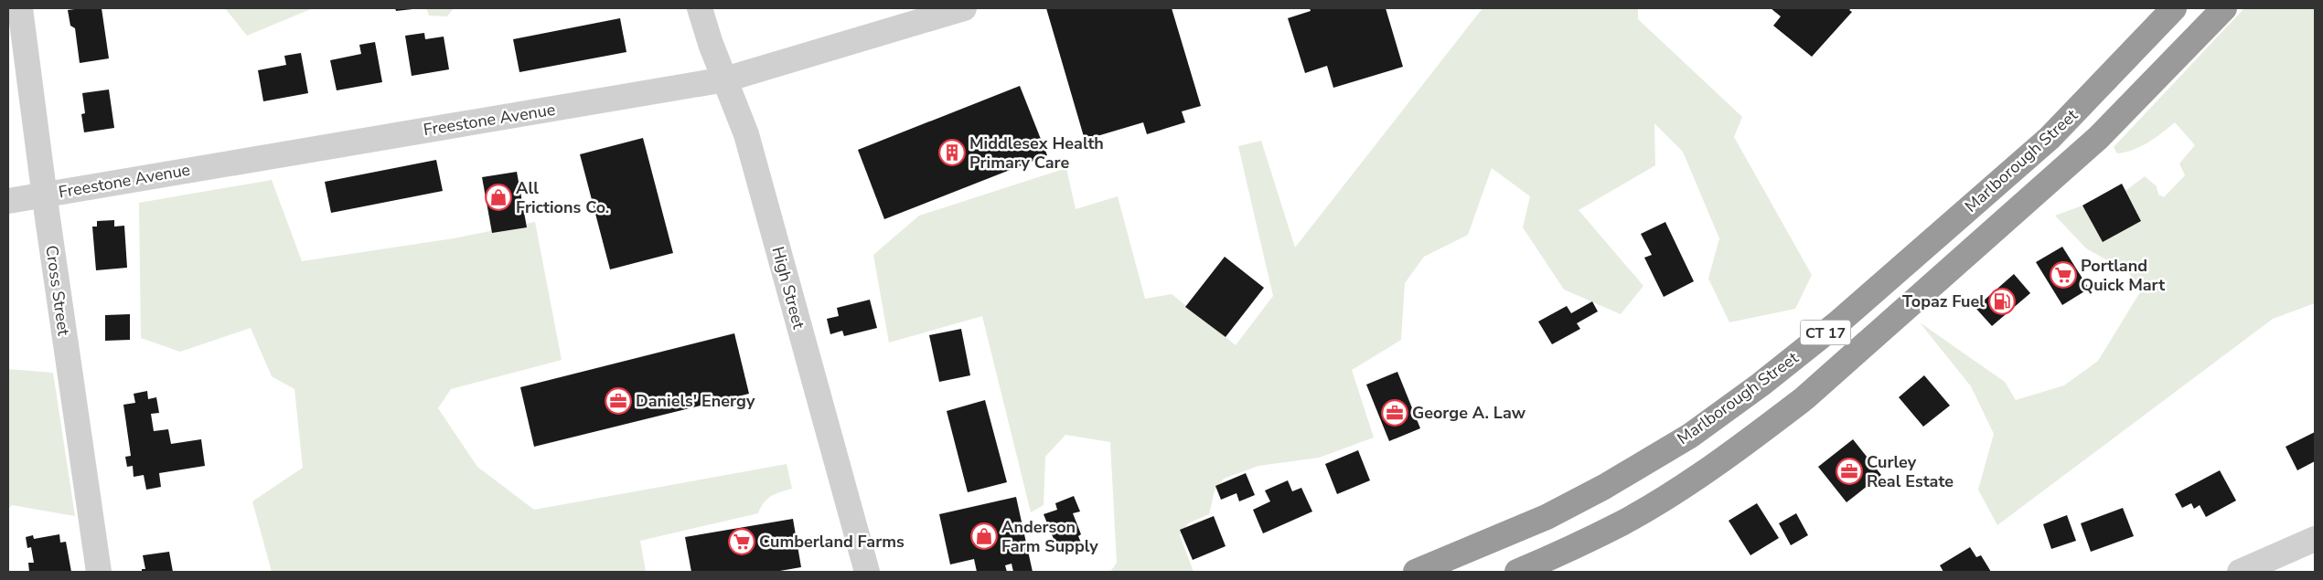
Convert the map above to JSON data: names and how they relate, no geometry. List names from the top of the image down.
{
  "streets": {
    "highway": ["Marlborough Street", "CT 17"],
    "street": ["Freestone Avenue", "High Street", "Cross Street"]
  },
  "crossings": [
    ["Freestone Avenue", "High Street"],
    ["Freestone Avenue", "Cross Street"]
  ],
  "places": {
    "building": ["Middlesex Health Primary Care"],
    "shop": ["All Frictions Co.", "Anderson Farm Supply"],
    "supermarket": ["Portland Quick Mart", "Cumberland Farms"],
    "fuel station": ["Topaz Fuel"],
    "office": ["Daniels' Energy", "George A. Law", "Curley Real Estate"]
  }
}
